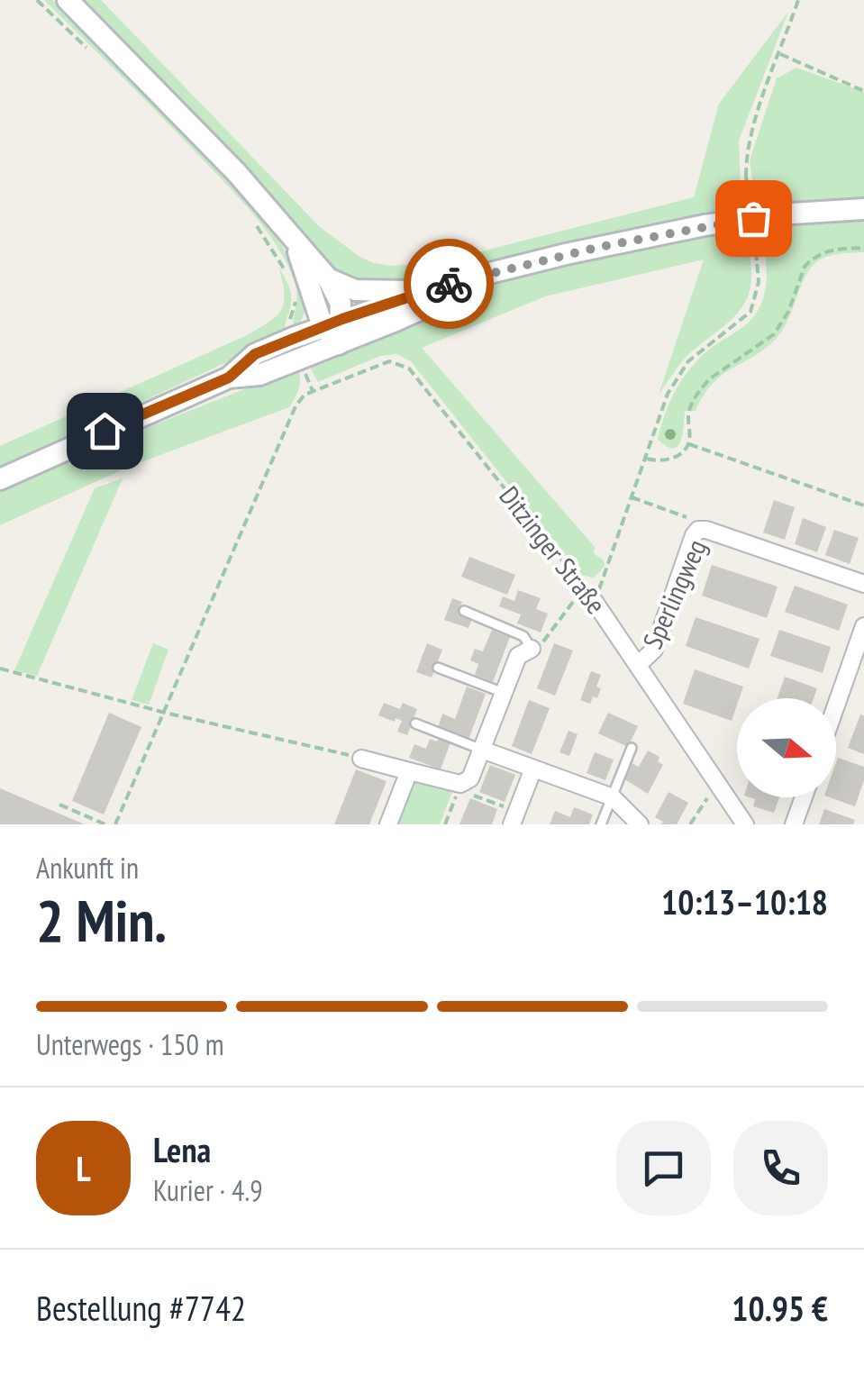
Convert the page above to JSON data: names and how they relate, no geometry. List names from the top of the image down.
{
  "streets": {
    "street": ["Ditzinger Straße", "Sperlingweg"]
  },
  "crossings": [
    ["Ditzinger Straße", "Sperlingweg"]
  ],
  "north": "right",
  "page": {
    "heading": ["2 Min.", "Ankunft in", "10:13–10:18"],
    "panel": [
      "Lena",
      "Kurier · 4.9",
      "Bestellung #7742",
      "10.95 €"
    ],
    "bar": "Unterwegs · 150 m",
    "round": "L"
  }
}
